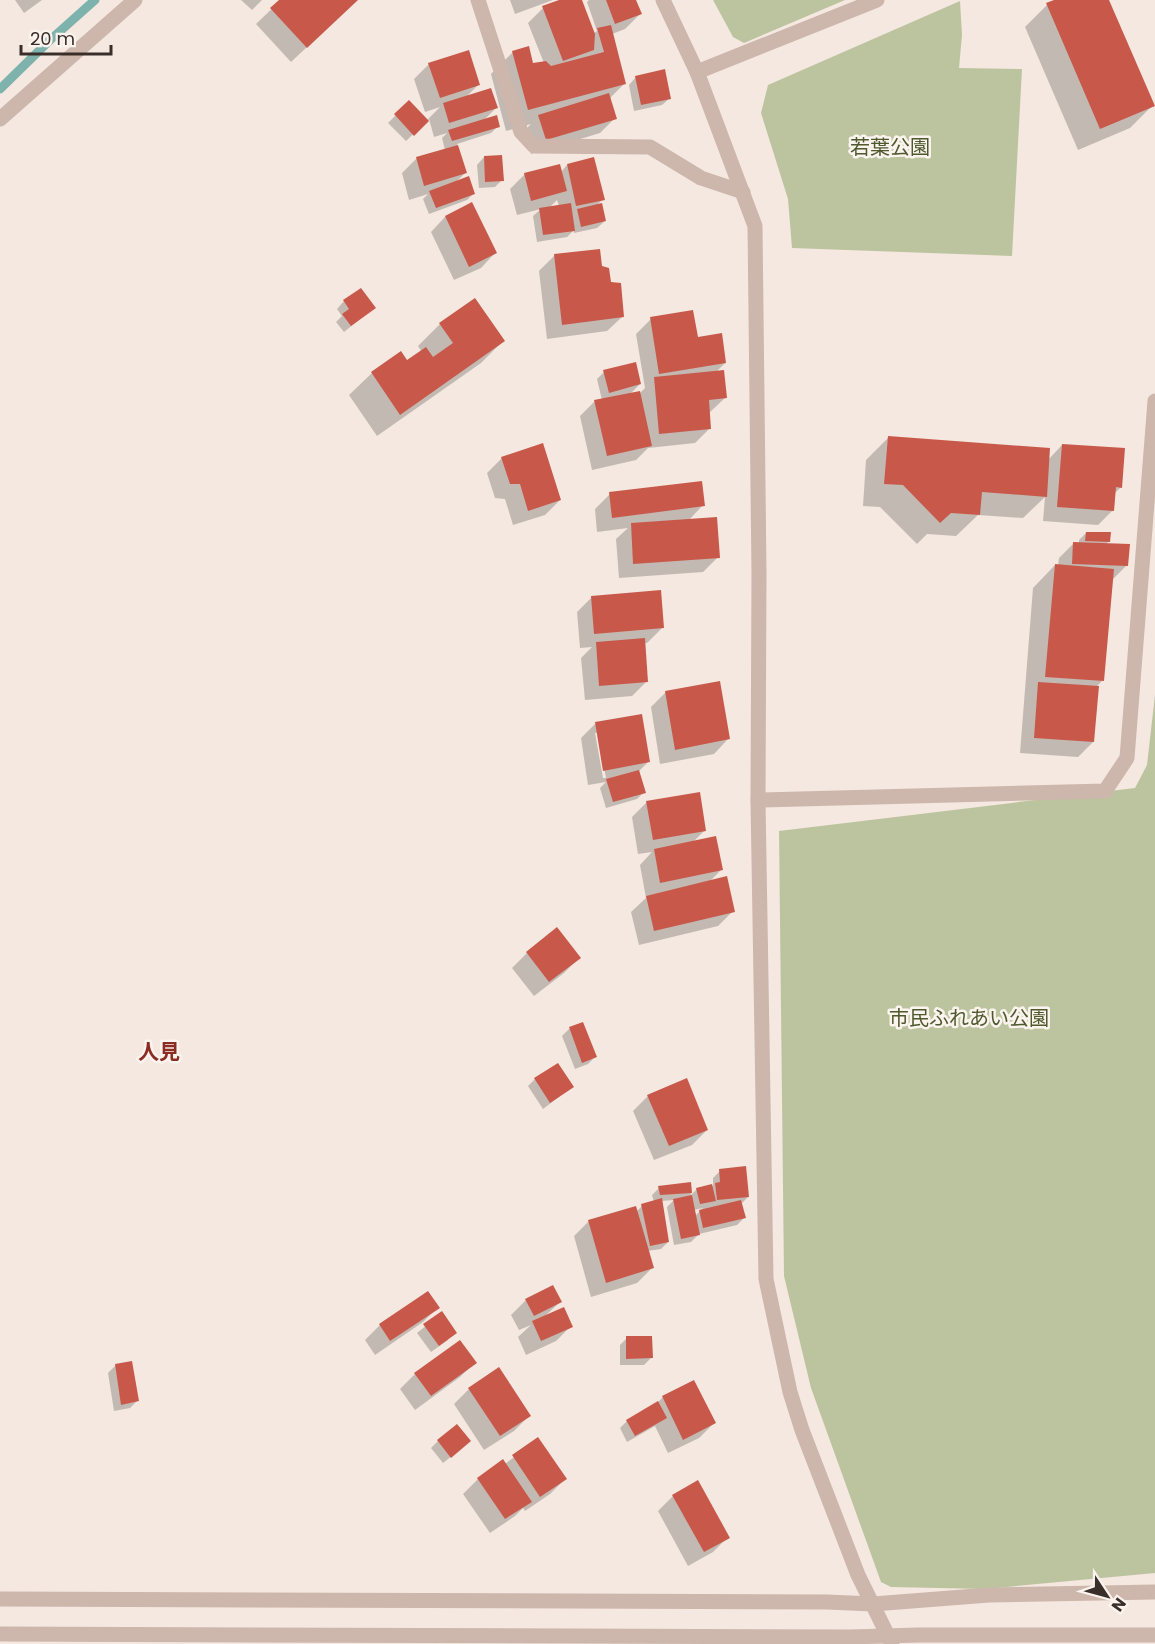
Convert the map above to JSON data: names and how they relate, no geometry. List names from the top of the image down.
{
  "districts": ["人見"],
  "parks": ["若葉公園", "市民ふれあい公園"],
  "scale_bar": "20 m",
  "north": "bottom right"
}
